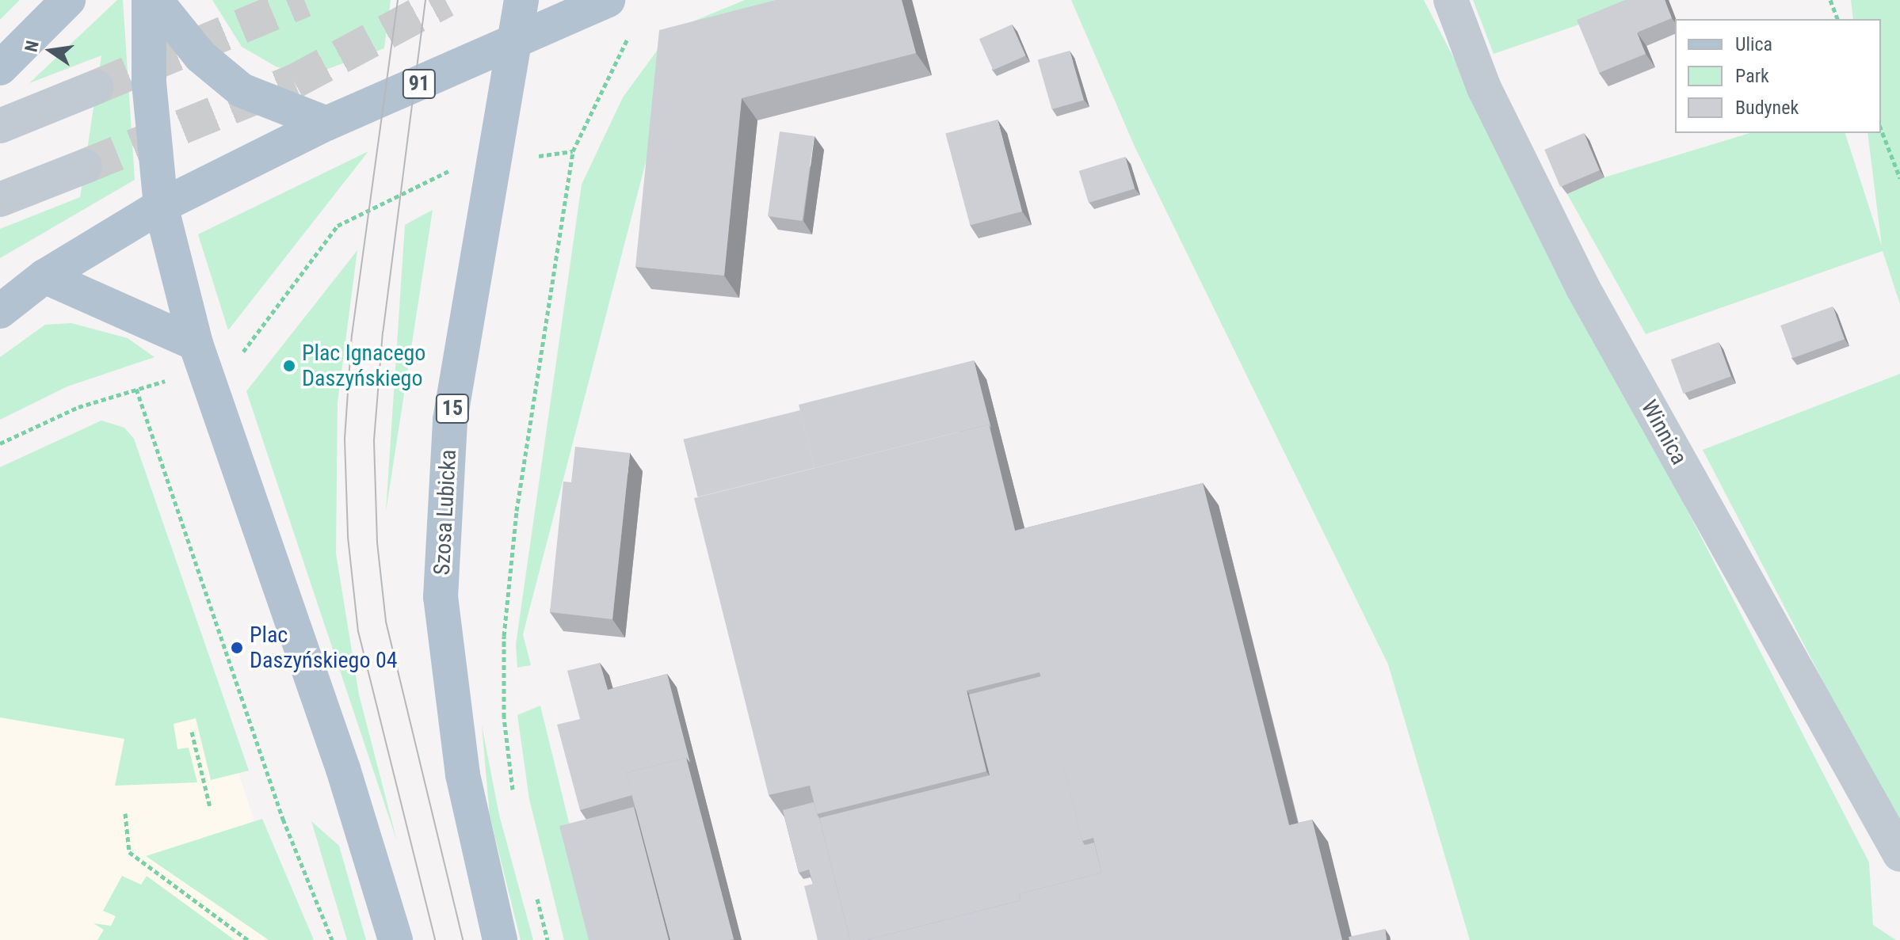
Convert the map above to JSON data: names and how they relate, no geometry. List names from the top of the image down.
{
  "streets": {
    "main road": ["91", "15", "Szosa Lubicka"],
    "street": ["Winnica"]
  },
  "crossings": [
    ["91", "15"],
    ["91", "Szosa Lubicka"],
    ["15", "Szosa Lubicka"]
  ],
  "places": ["Plac Ignacego Daszyńskiego", "Plac Daszyńskiego 04"],
  "legend": ["Ulica", "Park", "Budynek"],
  "north": "left"
}
